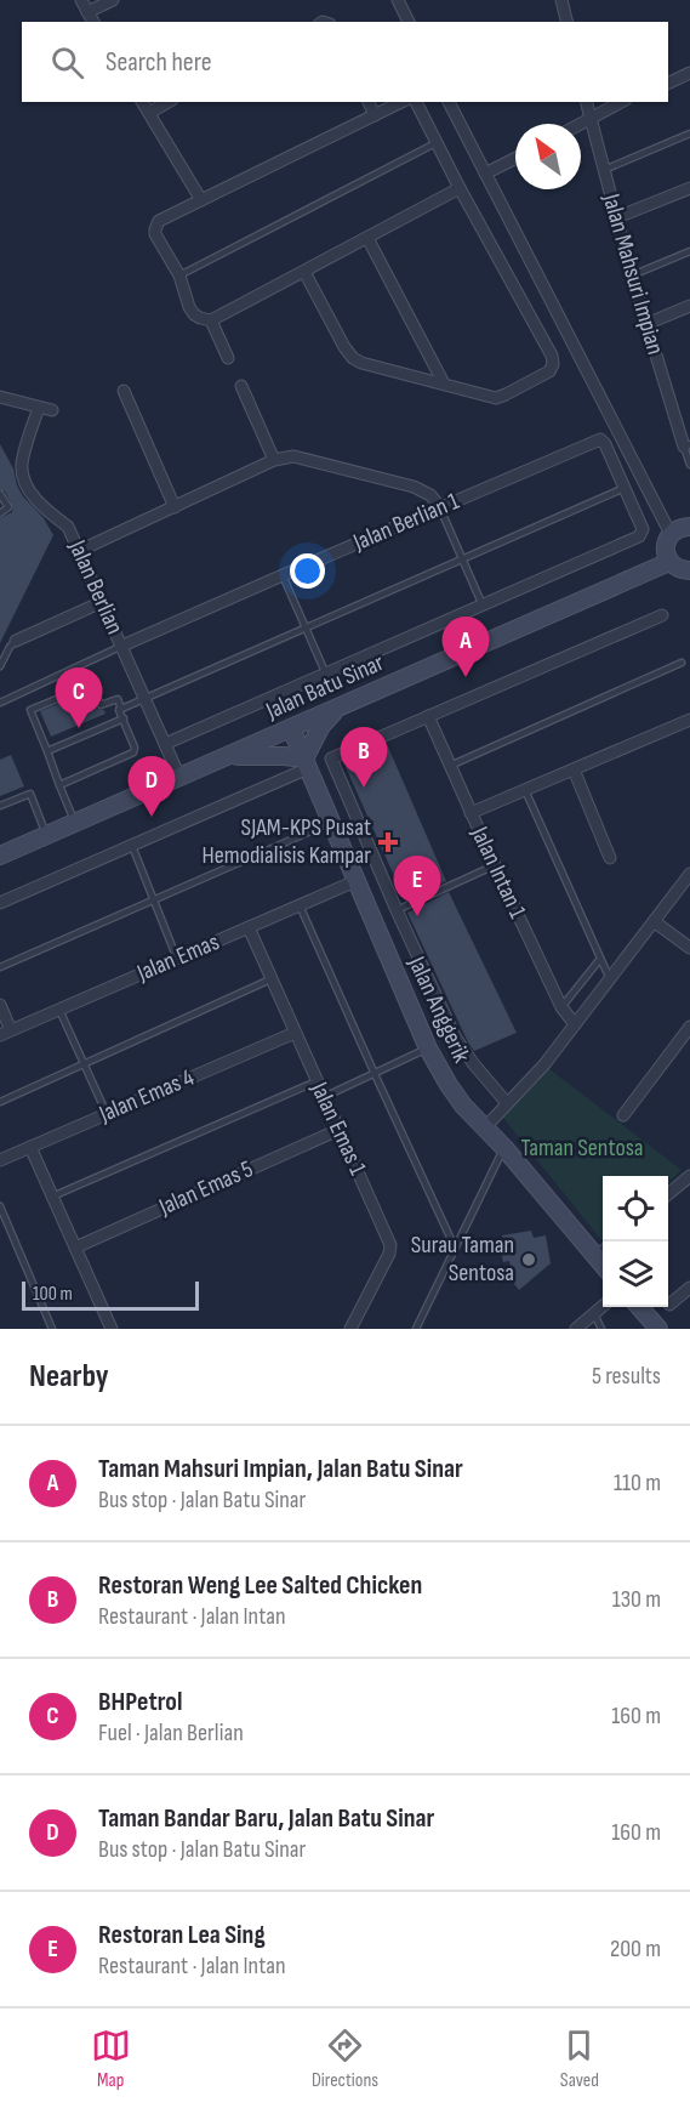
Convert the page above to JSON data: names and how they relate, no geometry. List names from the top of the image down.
{
  "streets": {
    "street": [
      "Jalan Mahsuri Impian",
      "Jalan Berlian 1",
      "Jalan Berlian",
      "Jalan Batu Sinar",
      "Jalan Intan 1",
      "Jalan Emas",
      "Jalan Anggerik",
      "Jalan Emas 4",
      "Jalan Emas 1",
      "Jalan Emas 5"
    ]
  },
  "crossings": [
    ["Jalan Berlian 1", "Jalan Berlian"],
    ["Jalan Berlian", "Jalan Batu Sinar"],
    ["Jalan Batu Sinar", "Jalan Anggerik"],
    ["Jalan Emas", "Jalan Anggerik"],
    ["Jalan Emas", "Jalan Emas 1"],
    ["Jalan Emas 4", "Jalan Emas 1"],
    ["Jalan Emas 1", "Jalan Emas 5"]
  ],
  "parks": ["Taman Sentosa"],
  "places": {
    "health": ["SJAM-KPS Pusat Hemodialisis Kampar"],
    "other": ["Surau Taman Sentosa"]
  },
  "scale_bar": "100 m",
  "north": "top left",
  "page": {
    "search": "Search here",
    "pins": [
      "A",
      "C",
      "B",
      "D",
      "E"
    ],
    "scale": "100 m",
    "heading": ["Nearby", "5 results"],
    "list": [
      {
        "mark": "A",
        "name": "Taman Mahsuri Impian, Jalan Batu Sinar",
        "note": "Bus stop · Jalan Batu Sinar",
        "value": "110 m"
      },
      {
        "mark": "B",
        "name": "Restoran Weng Lee Salted Chicken",
        "note": "Restaurant · Jalan Intan",
        "value": "130 m"
      },
      {
        "mark": "C",
        "name": "BHPetrol",
        "note": "Fuel · Jalan Berlian",
        "value": "160 m"
      },
      {
        "mark": "D",
        "name": "Taman Bandar Baru, Jalan Batu Sinar",
        "note": "Bus stop · Jalan Batu Sinar",
        "value": "160 m"
      },
      {
        "mark": "E",
        "name": "Restoran Lea Sing",
        "note": "Restaurant · Jalan Intan",
        "value": "200 m"
      }
    ],
    "nav": ["Map", "Directions", "Saved"]
  }
}
